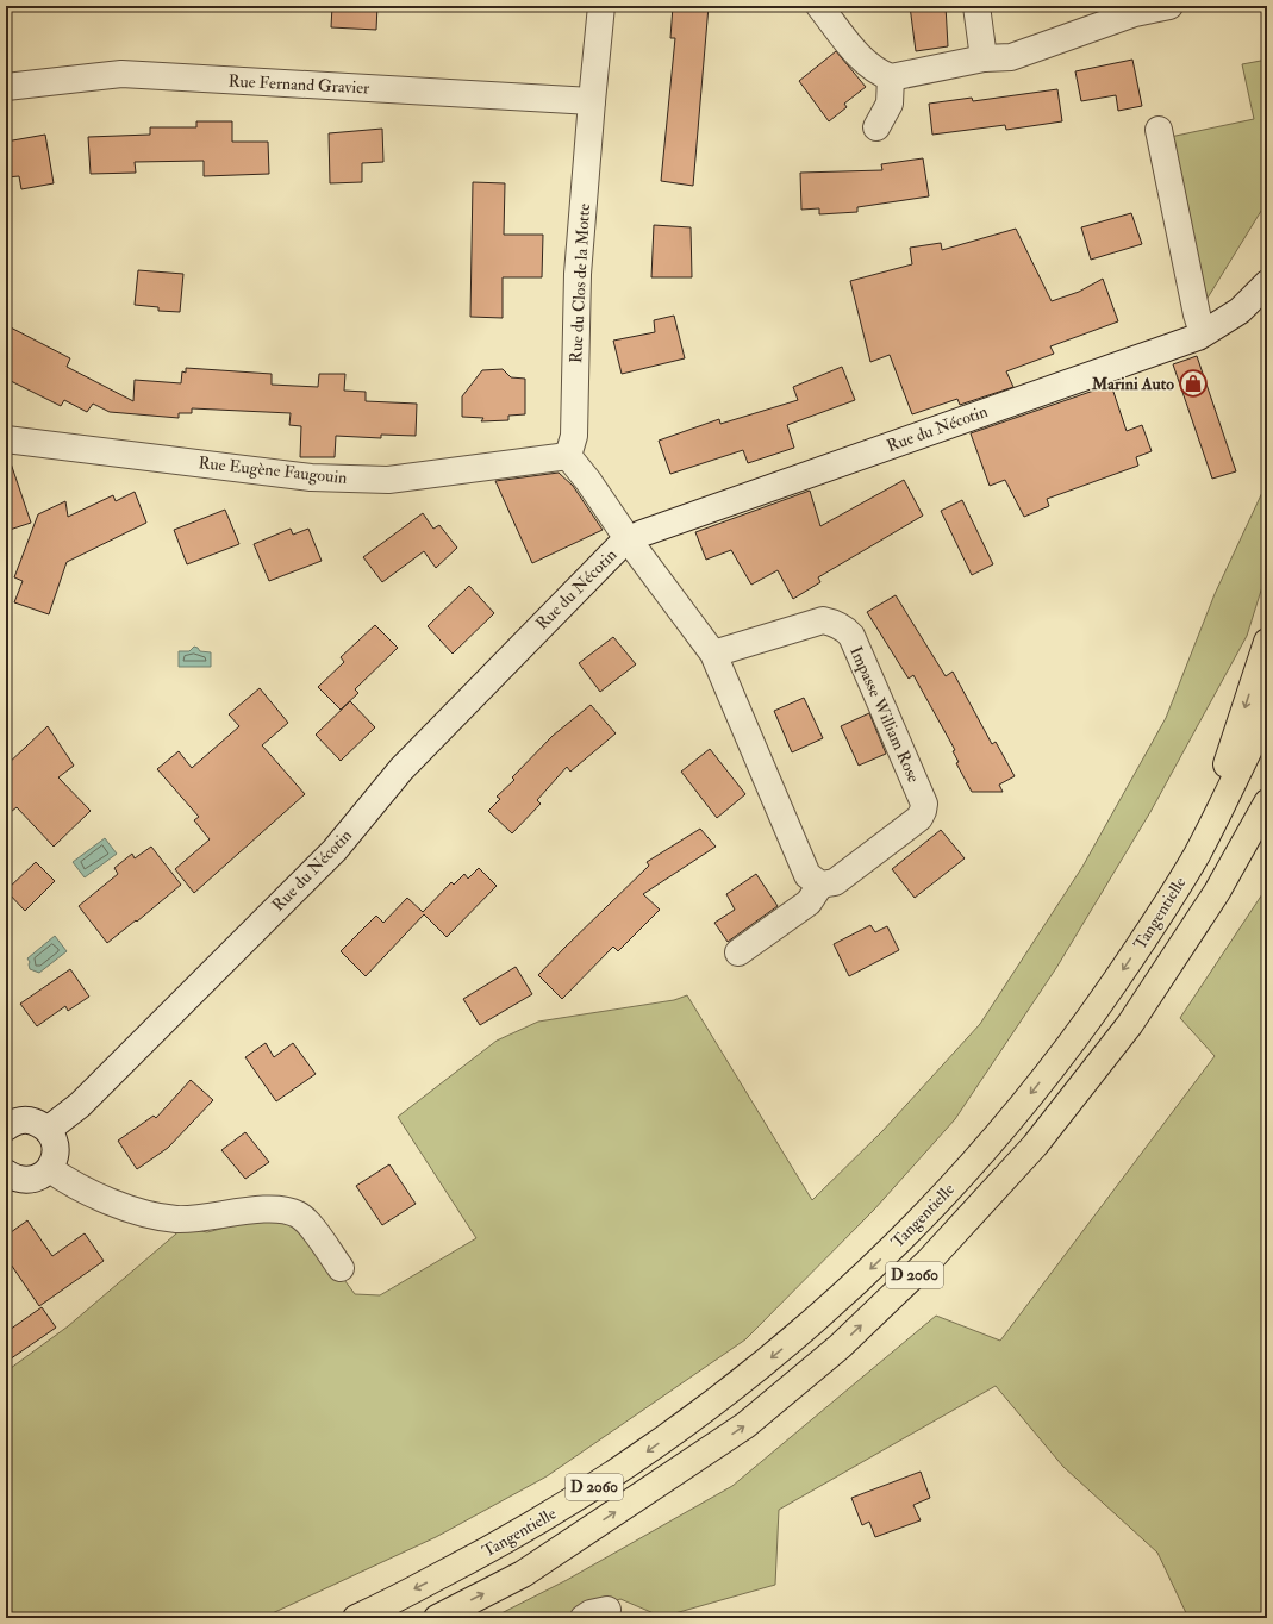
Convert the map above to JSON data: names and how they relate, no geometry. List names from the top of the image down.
{
  "streets": {
    "main road": ["Tangentielle", "D 2060"],
    "street": [
      "Rue Fernand Gravier",
      "Rue du Clos de la Motte",
      "Rue du Nécotin",
      "Rue Eugène Faugouin",
      "Impasse William Rose"
    ]
  },
  "crossings": [
    ["Rue Fernand Gravier", "Rue du Clos de la Motte"],
    ["Rue du Clos de la Motte", "Rue Eugène Faugouin"]
  ],
  "places": {
    "shop": ["Marini Auto"]
  }
}
